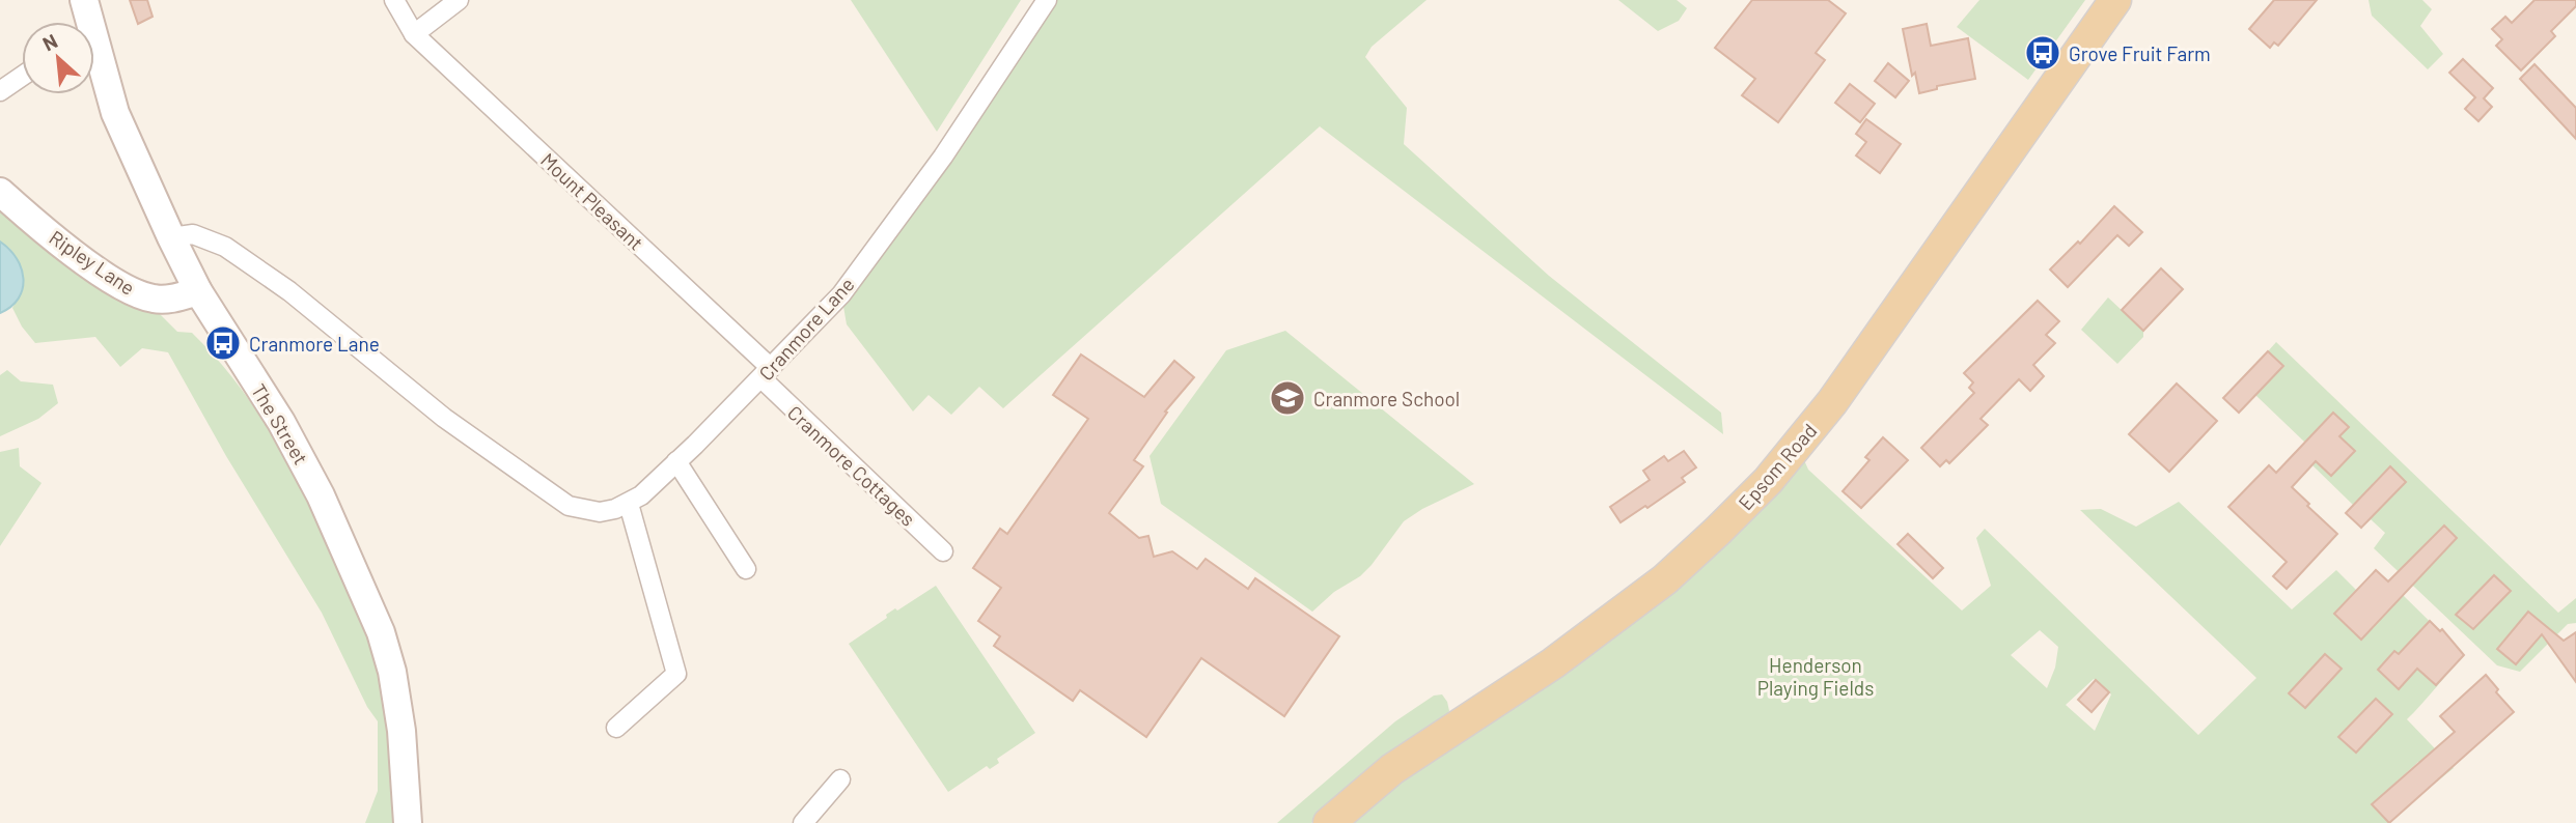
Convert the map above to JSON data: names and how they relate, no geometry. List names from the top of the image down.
{
  "streets": {
    "main road": ["Epsom Road"],
    "street": [
      "Mount Pleasant",
      "Ripley Lane",
      "Cranmore Lane",
      "The Street",
      "Cranmore Cottages"
    ]
  },
  "crossings": [
    ["Mount Pleasant", "Cranmore Lane"],
    ["Mount Pleasant", "Cranmore Cottages"],
    ["Ripley Lane", "The Street"],
    ["Cranmore Lane", "The Street"],
    ["Cranmore Lane", "Cranmore Cottages"]
  ],
  "parks": ["Henderson Playing Fields"],
  "places": {
    "bus stop": ["Grove Fruit Farm", "Cranmore Lane"],
    "school or university": ["Cranmore School"]
  },
  "north": "top left"
}
